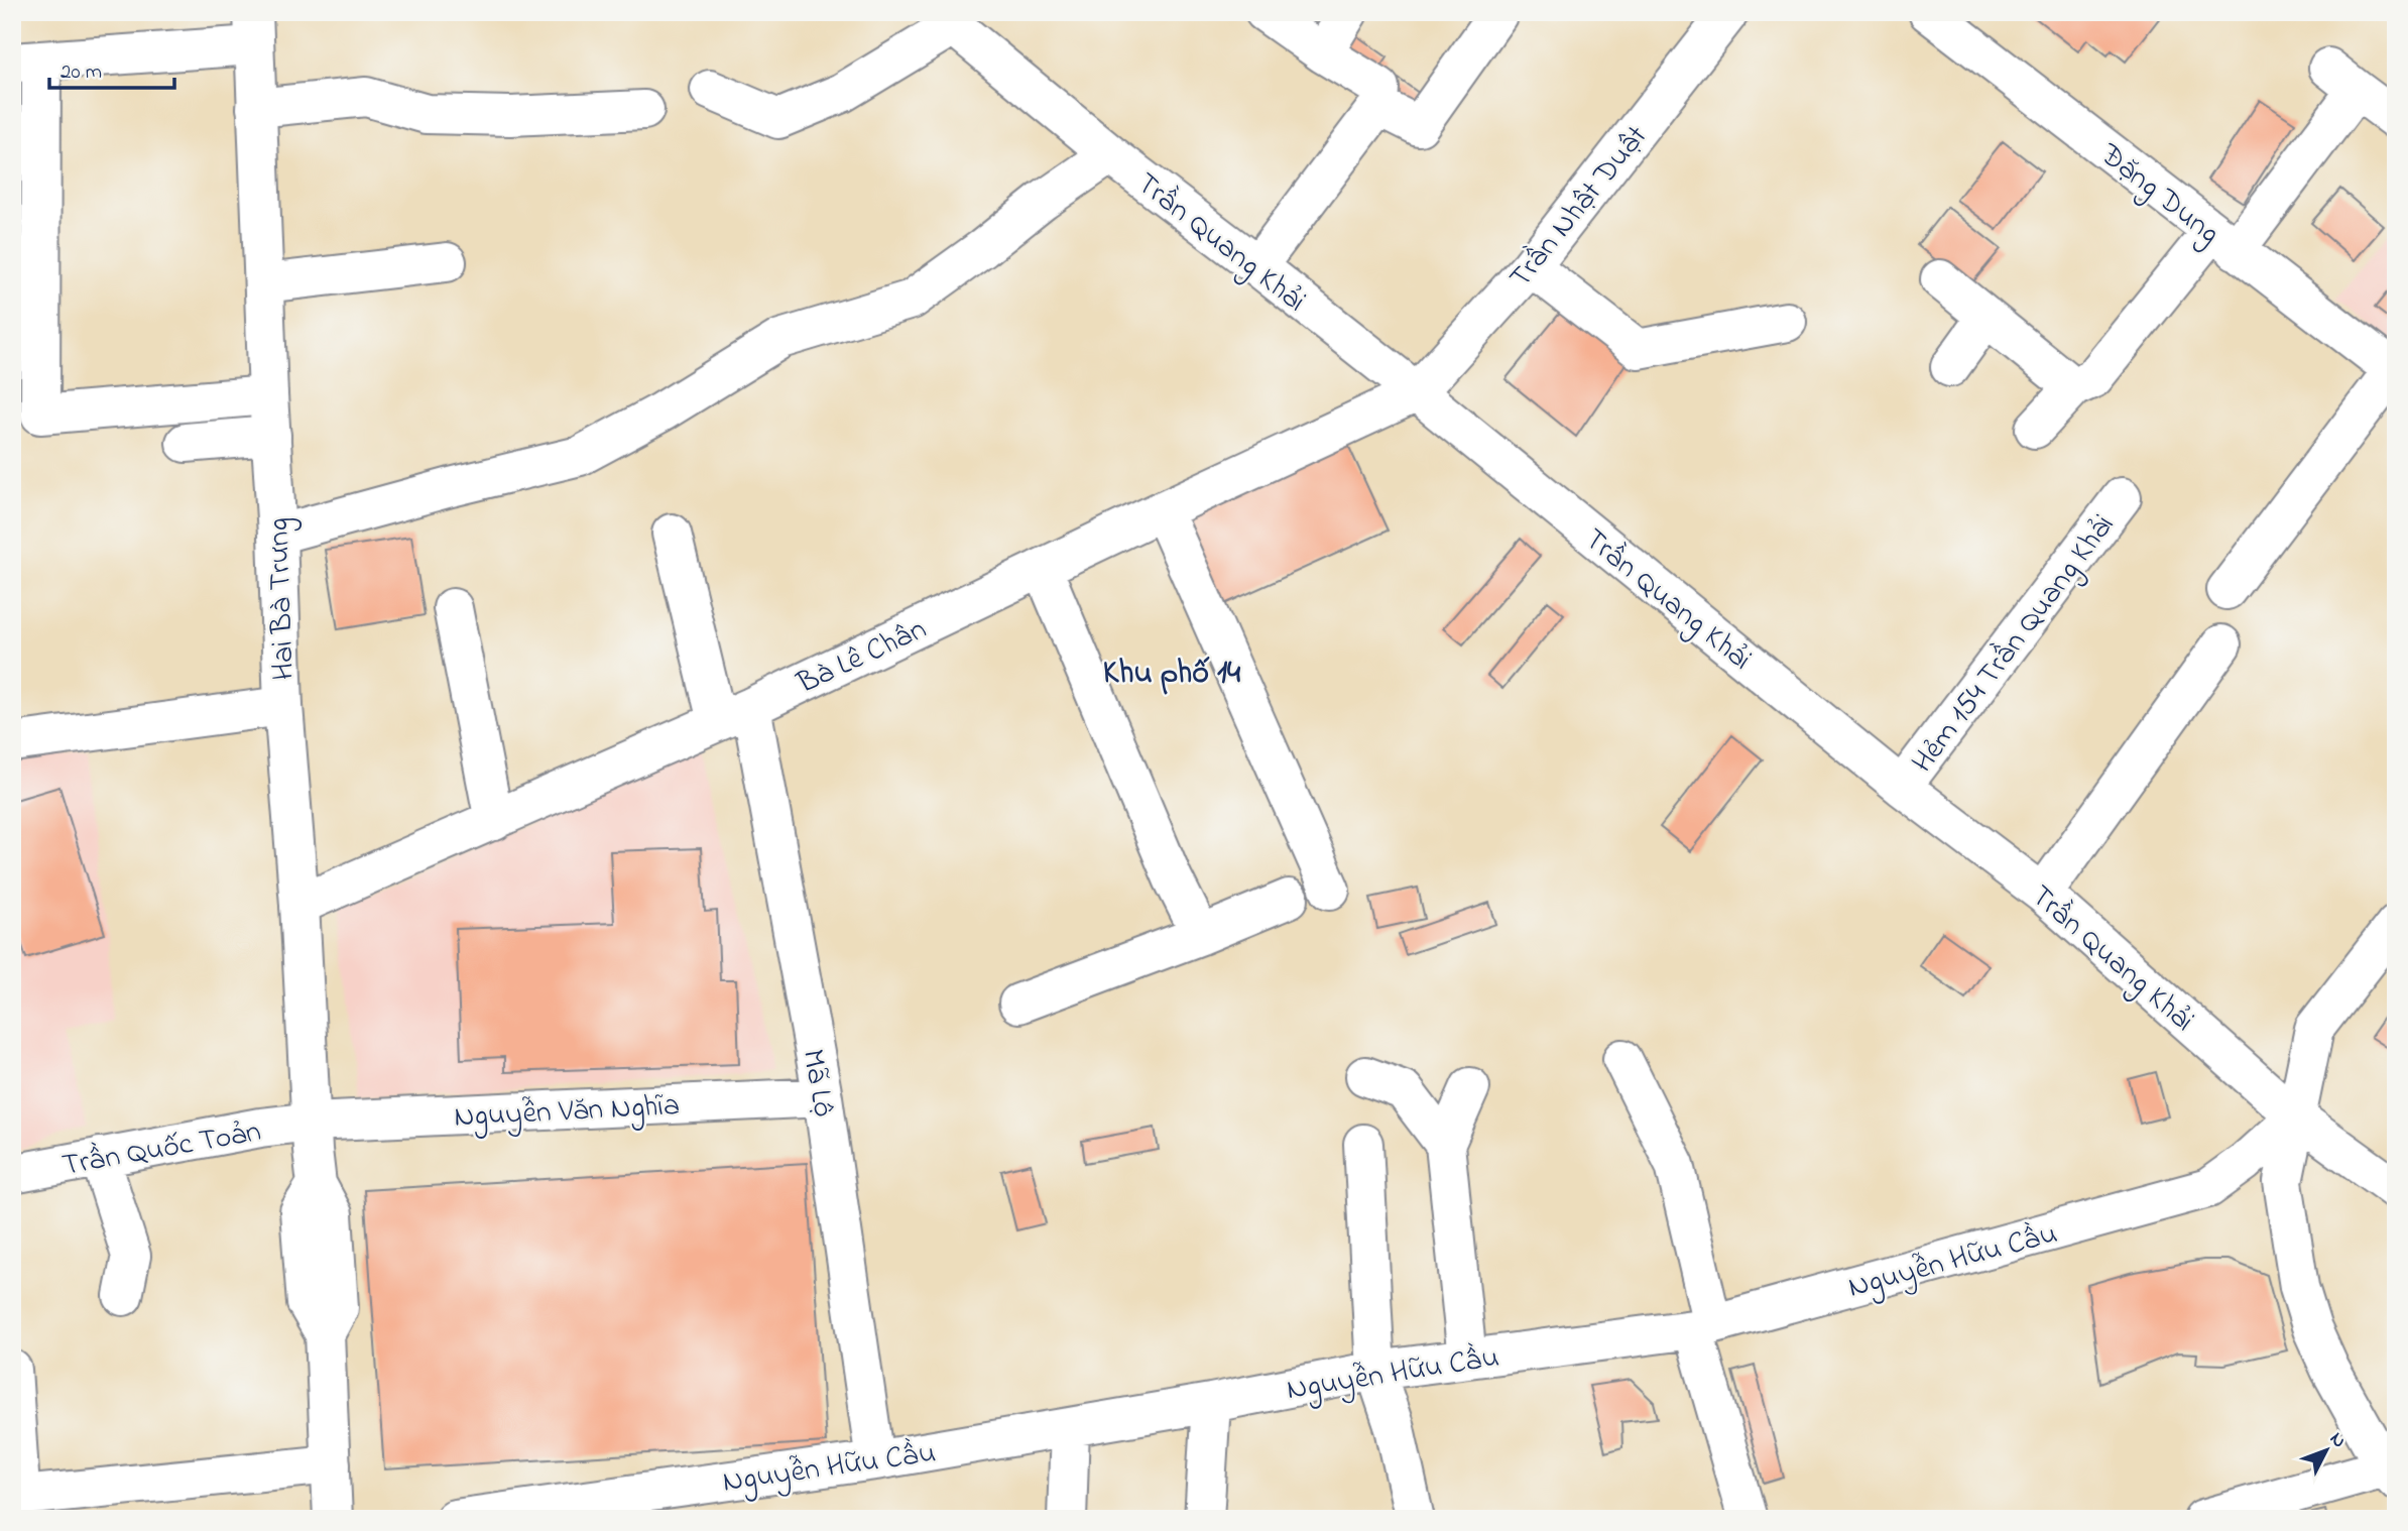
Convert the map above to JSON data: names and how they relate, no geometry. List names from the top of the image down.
{
  "streets": {
    "street": [
      "Đặng Dung",
      "Trần Nhật Duật",
      "Trần Quang Khải",
      "Hai Bà Trưng",
      "Hẻm 154 Trần Quang Khải",
      "Bà Lê Chân",
      "Mã Lộ",
      "Nguyễn Văn Nghĩa",
      "Trần Quốc Toản",
      "Nguyễn Hữu Cầu"
    ]
  },
  "crossings": [
    ["Trần Nhật Duật", "Trần Quang Khải"],
    ["Trần Nhật Duật", "Bà Lê Chân"],
    ["Trần Quang Khải", "Hẻm 154 Trần Quang Khải"],
    ["Trần Quang Khải", "Bà Lê Chân"],
    ["Trần Quang Khải", "Nguyễn Hữu Cầu"],
    ["Hai Bà Trưng", "Bà Lê Chân"],
    ["Hai Bà Trưng", "Nguyễn Văn Nghĩa"],
    ["Hai Bà Trưng", "Trần Quốc Toản"],
    ["Bà Lê Chân", "Mã Lộ"],
    ["Mã Lộ", "Nguyễn Văn Nghĩa"],
    ["Mã Lộ", "Nguyễn Hữu Cầu"],
    ["Nguyễn Văn Nghĩa", "Trần Quốc Toản"]
  ],
  "districts": ["Khu phố 14"],
  "scale_bar": "20 m",
  "north": "top right"
}
